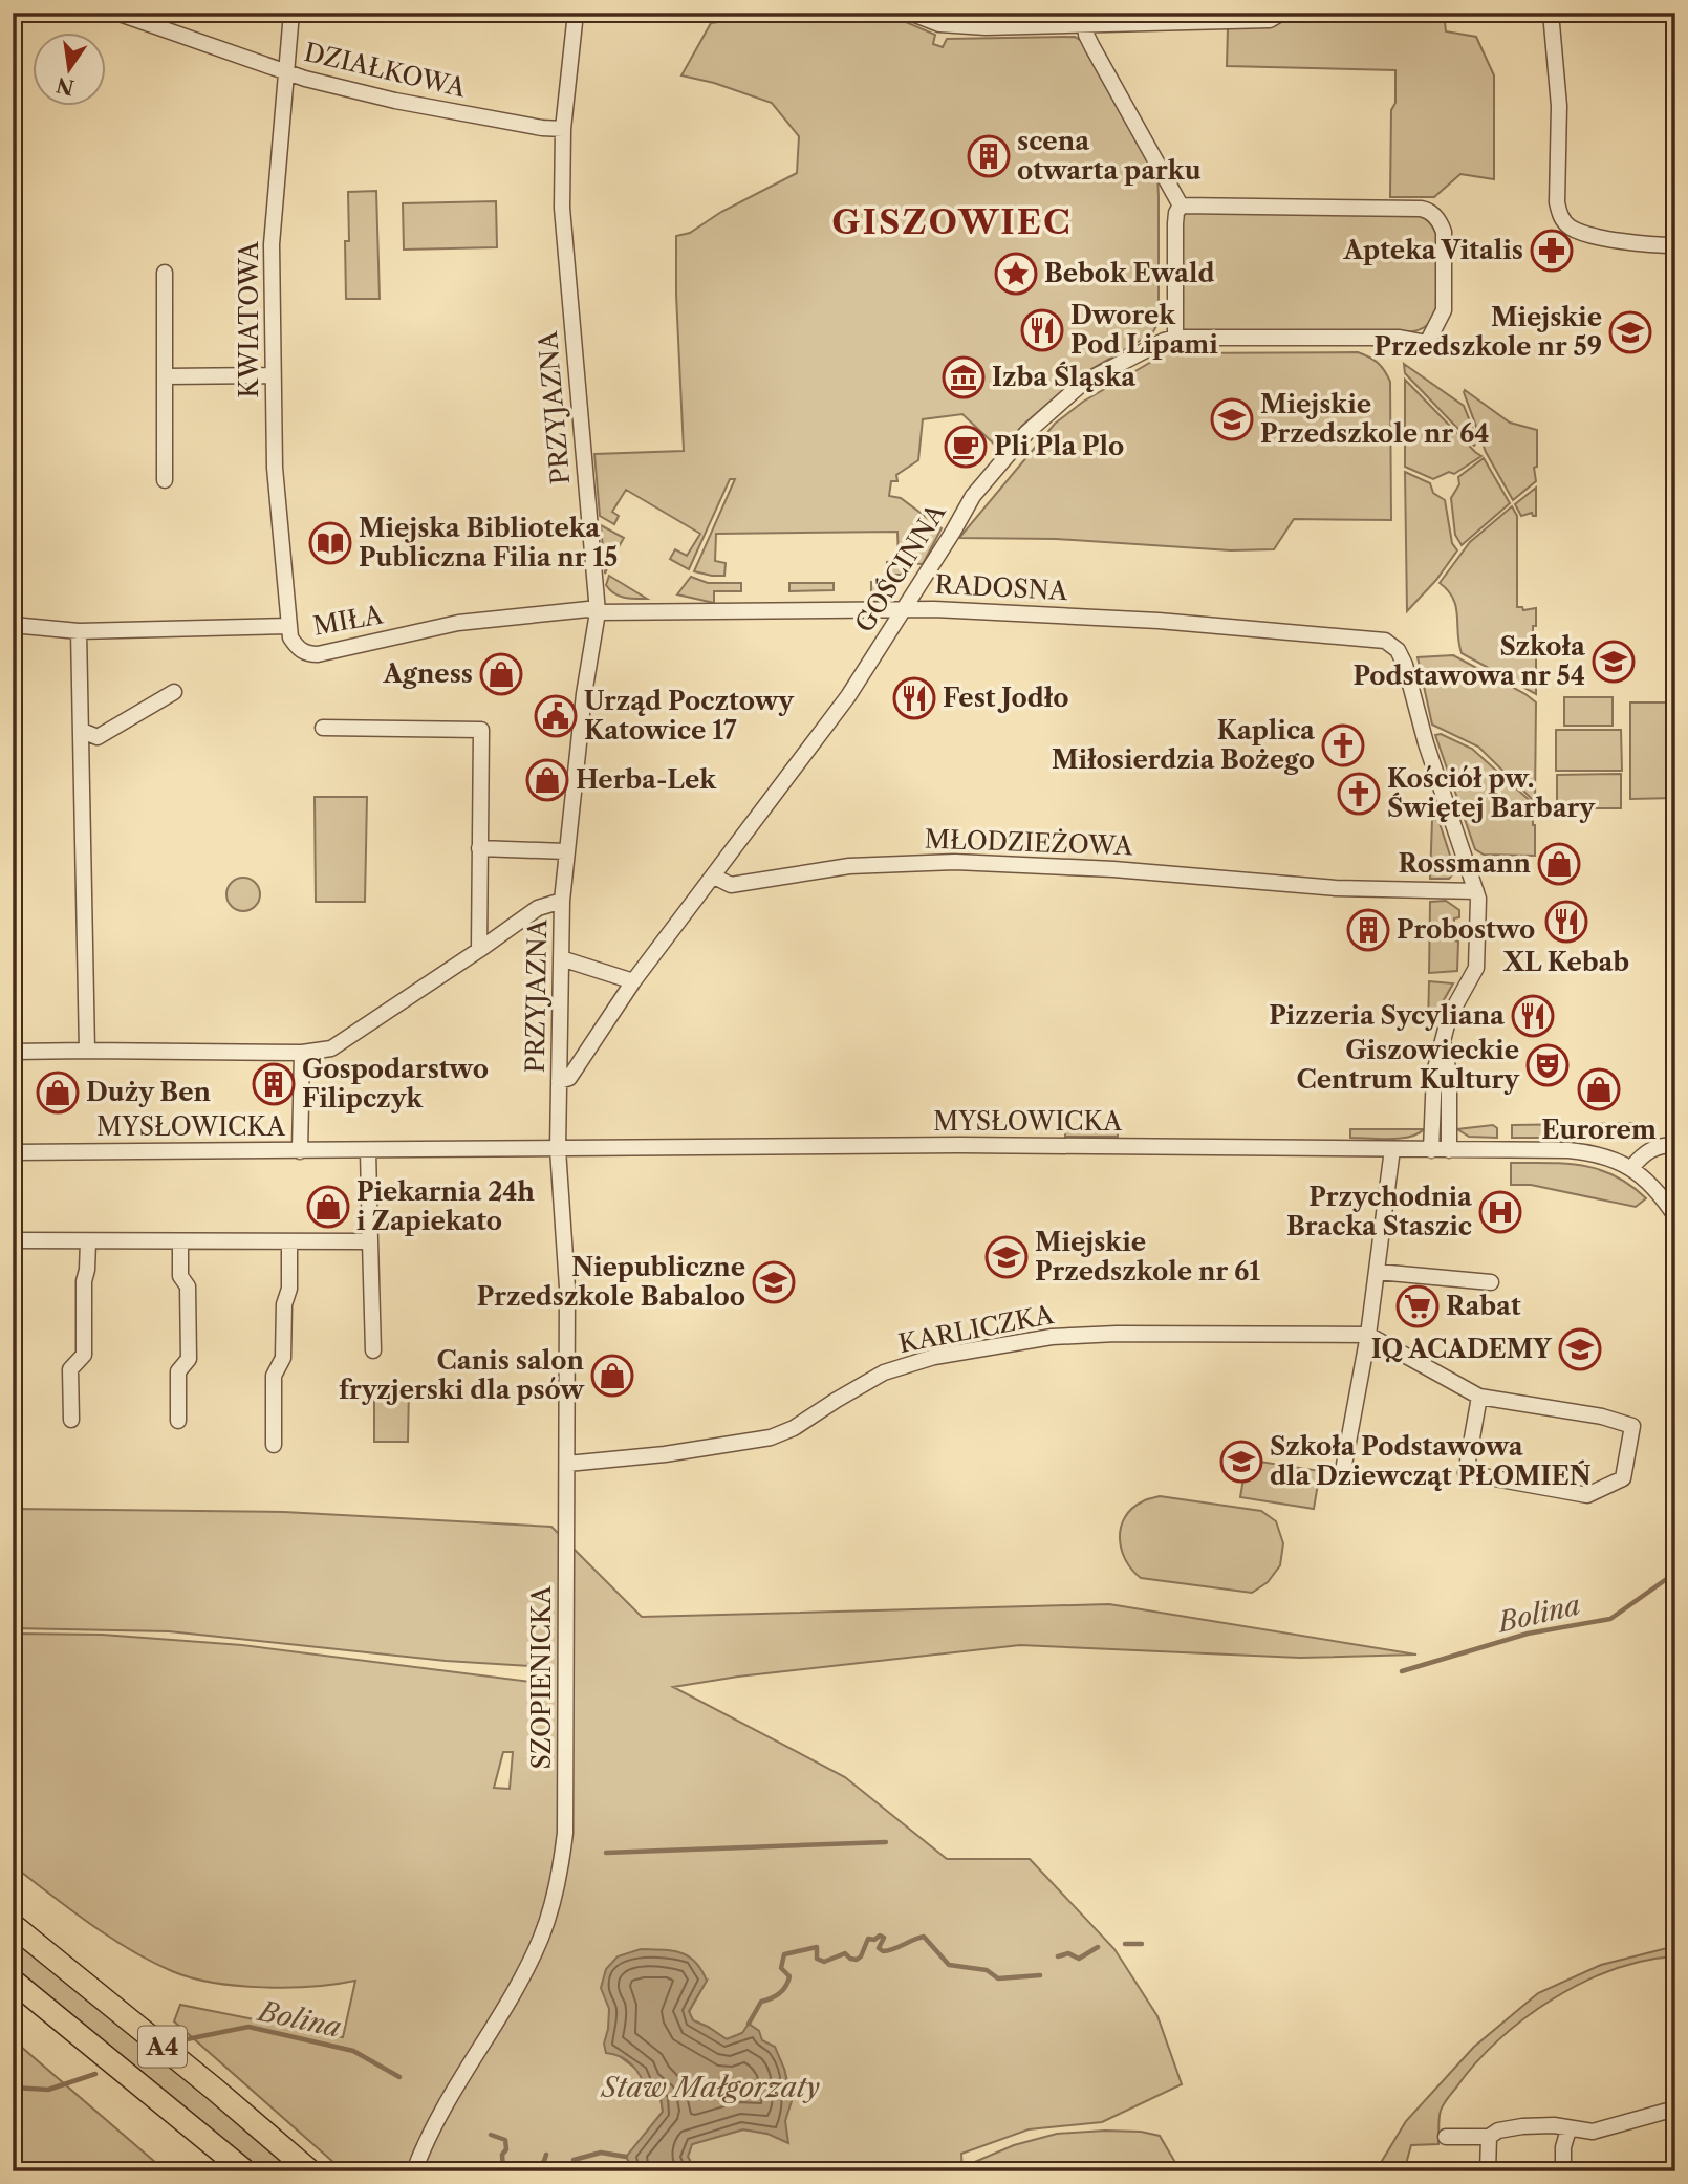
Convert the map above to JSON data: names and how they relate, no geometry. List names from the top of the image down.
{
  "streets": {
    "highway": ["A4"],
    "street": [
      "DZIAŁKOWA",
      "KWIATOWA",
      "PRZYJAZNA",
      "GOŚCINNA",
      "RADOSNA",
      "MIŁA",
      "MŁODZIEŻOWA",
      "MYSŁOWICKA",
      "KARLICZKA",
      "SZOPIENICKA"
    ]
  },
  "crossings": [
    ["DZIAŁKOWA", "KWIATOWA"],
    ["DZIAŁKOWA", "PRZYJAZNA"],
    ["KWIATOWA", "MIŁA"],
    ["PRZYJAZNA", "RADOSNA"],
    ["PRZYJAZNA", "MIŁA"],
    ["PRZYJAZNA", "MYSŁOWICKA"],
    ["PRZYJAZNA", "SZOPIENICKA"],
    ["GOŚCINNA", "RADOSNA"],
    ["GOŚCINNA", "MŁODZIEŻOWA"],
    ["RADOSNA", "MIŁA"],
    ["RADOSNA", "MŁODZIEŻOWA"],
    ["MYSŁOWICKA", "SZOPIENICKA"],
    ["KARLICZKA", "SZOPIENICKA"]
  ],
  "districts": ["GISZOWIEC"],
  "water": ["Bolina", "Staw Małgorzaty"],
  "places": {
    "building": ["scena otwarta parku", "Probostwo", "Gospodarstwo Filipczyk"],
    "pharmacy": ["Apteka Vitalis"],
    "place": ["Bebok Ewald"],
    "restaurant": [
      "Dworek Pod Lipami",
      "Fest Jodło",
      "XL Kebab",
      "Pizzeria Sycyliana"
    ],
    "school or university": [
      "Miejskie Przedszkole nr 59",
      "Miejskie Przedszkole nr 64",
      "Szkoła Podstawowa nr 54",
      "Miejskie Przedszkole nr 61",
      "Niepubliczne Przedszkole Babaloo",
      "IQ ACADEMY",
      "Szkoła Podstawowa dla Dziewcząt PŁOMIEŃ"
    ],
    "museum": ["Izba Śląska"],
    "cafe": ["Pli Pla Plo"],
    "library": ["Miejska Biblioteka Publiczna Filia nr 15"],
    "shop": [
      "Agness",
      "Herba-Lek",
      "Rossmann",
      "Eurorem",
      "Duży Ben",
      "Piekarnia 24h i Zapiekato",
      "Canis salon fryzjerski dla psów"
    ],
    "public building": ["Urząd Pocztowy Katowice 17"],
    "church": ["Kaplica Miłosierdzia Bożego", "Kościół pw. Świętej Barbary"],
    "theatre": ["Giszowieckie Centrum Kultury"],
    "hospital": ["Przychodnia Bracka Staszic"],
    "supermarket": ["Rabat"]
  },
  "north": "bottom"
}
